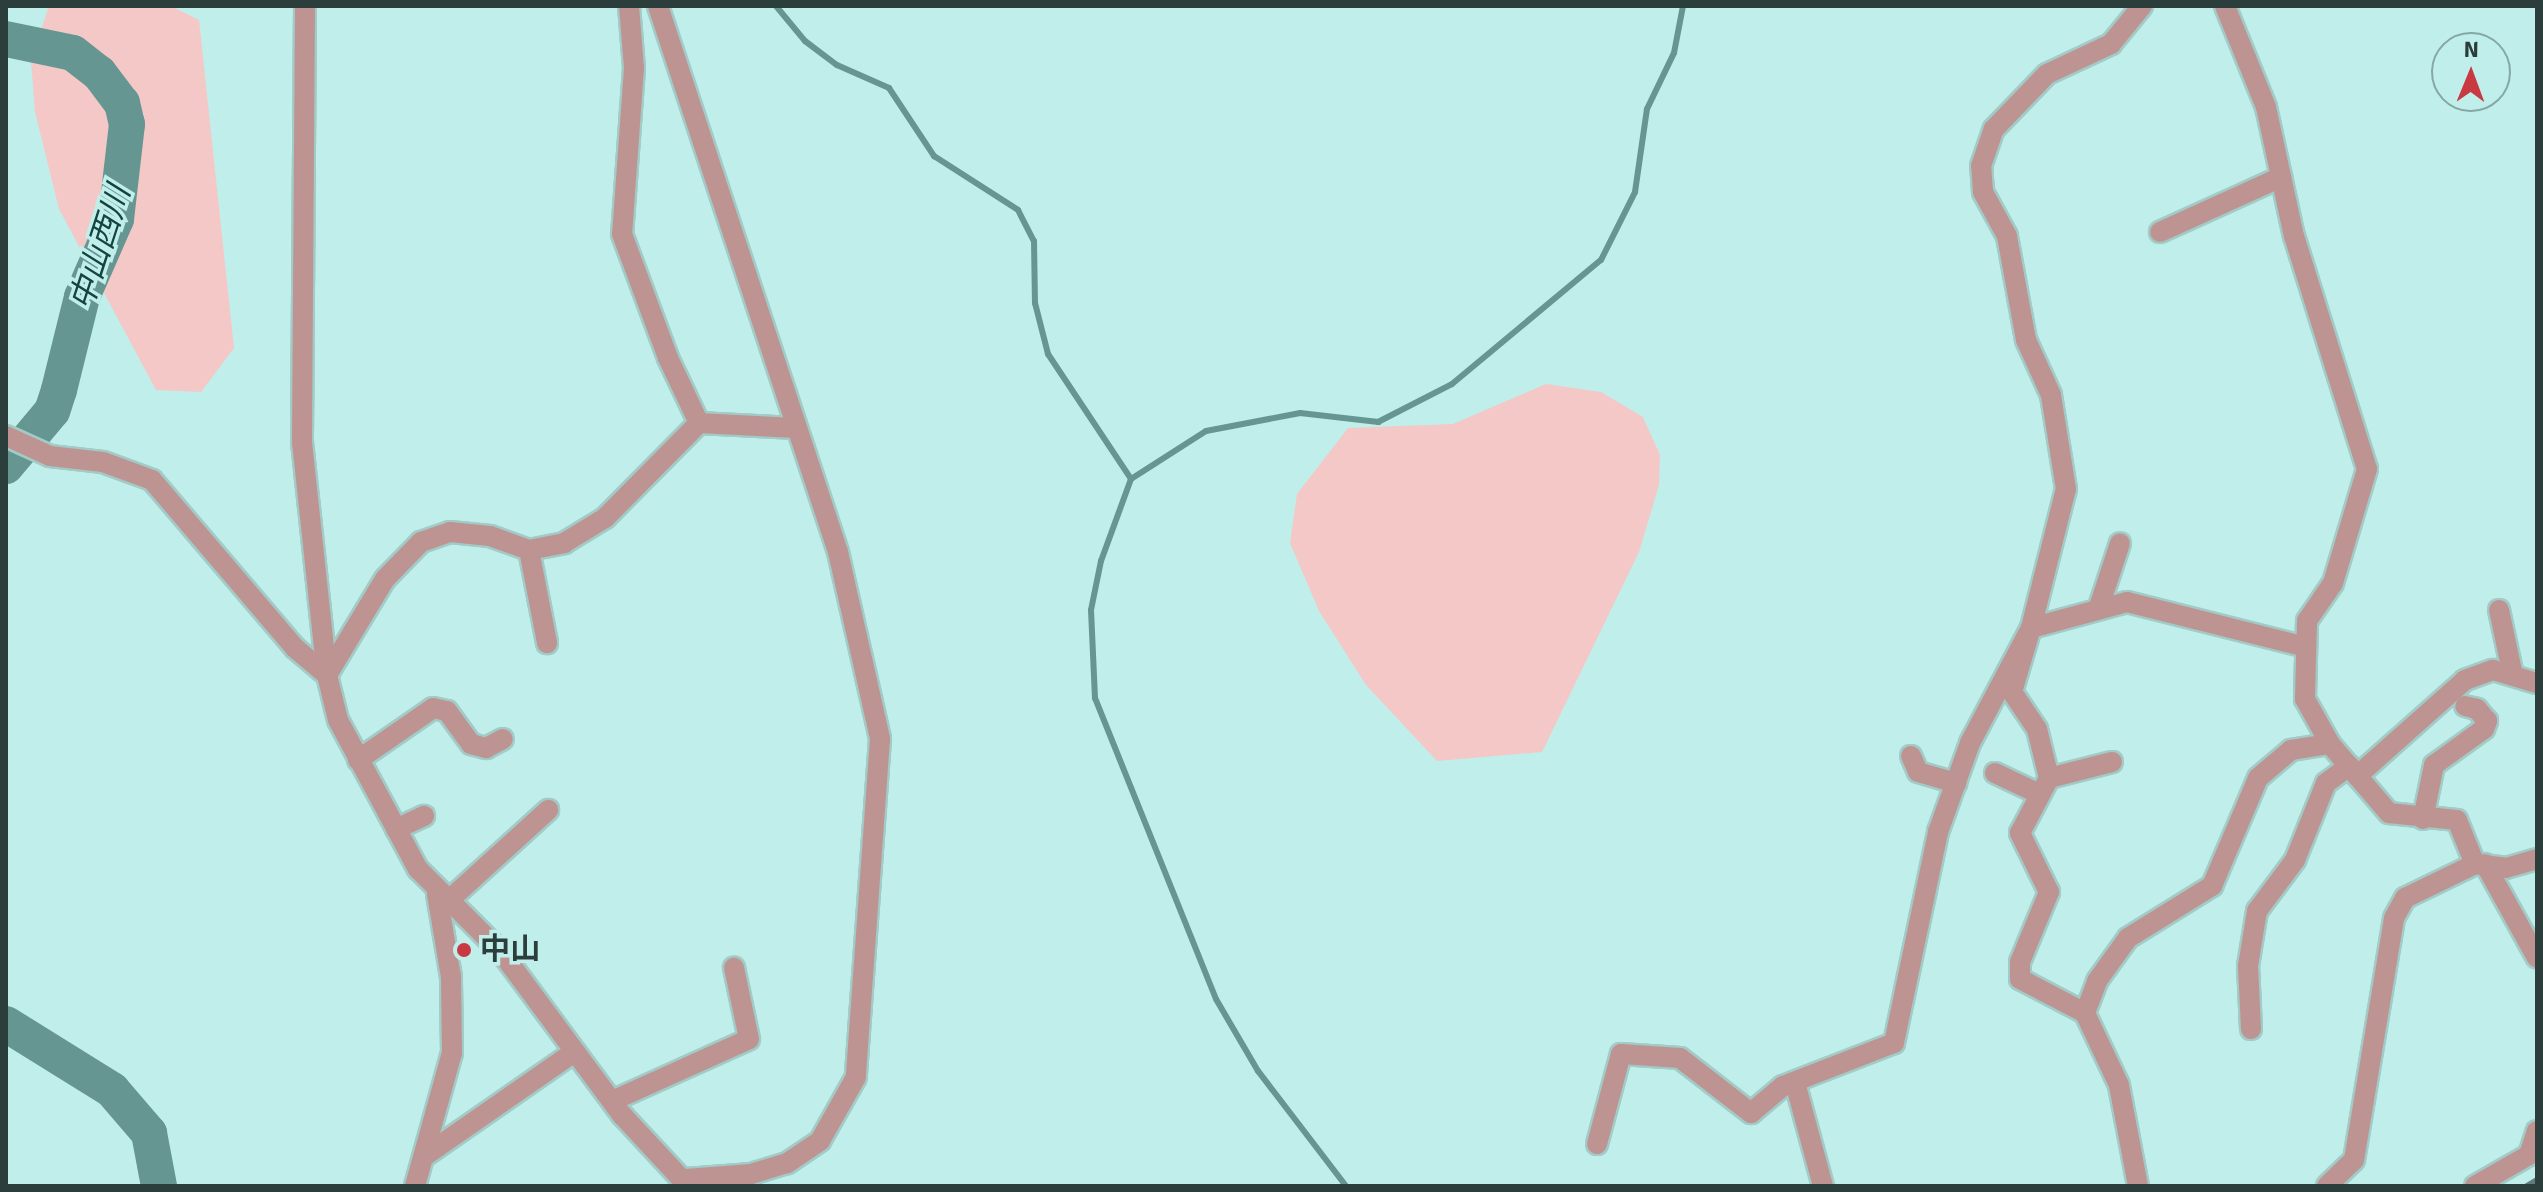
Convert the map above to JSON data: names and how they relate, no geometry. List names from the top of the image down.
{
  "water": ["中山西川"],
  "places": ["中山"],
  "north": "top"
}
